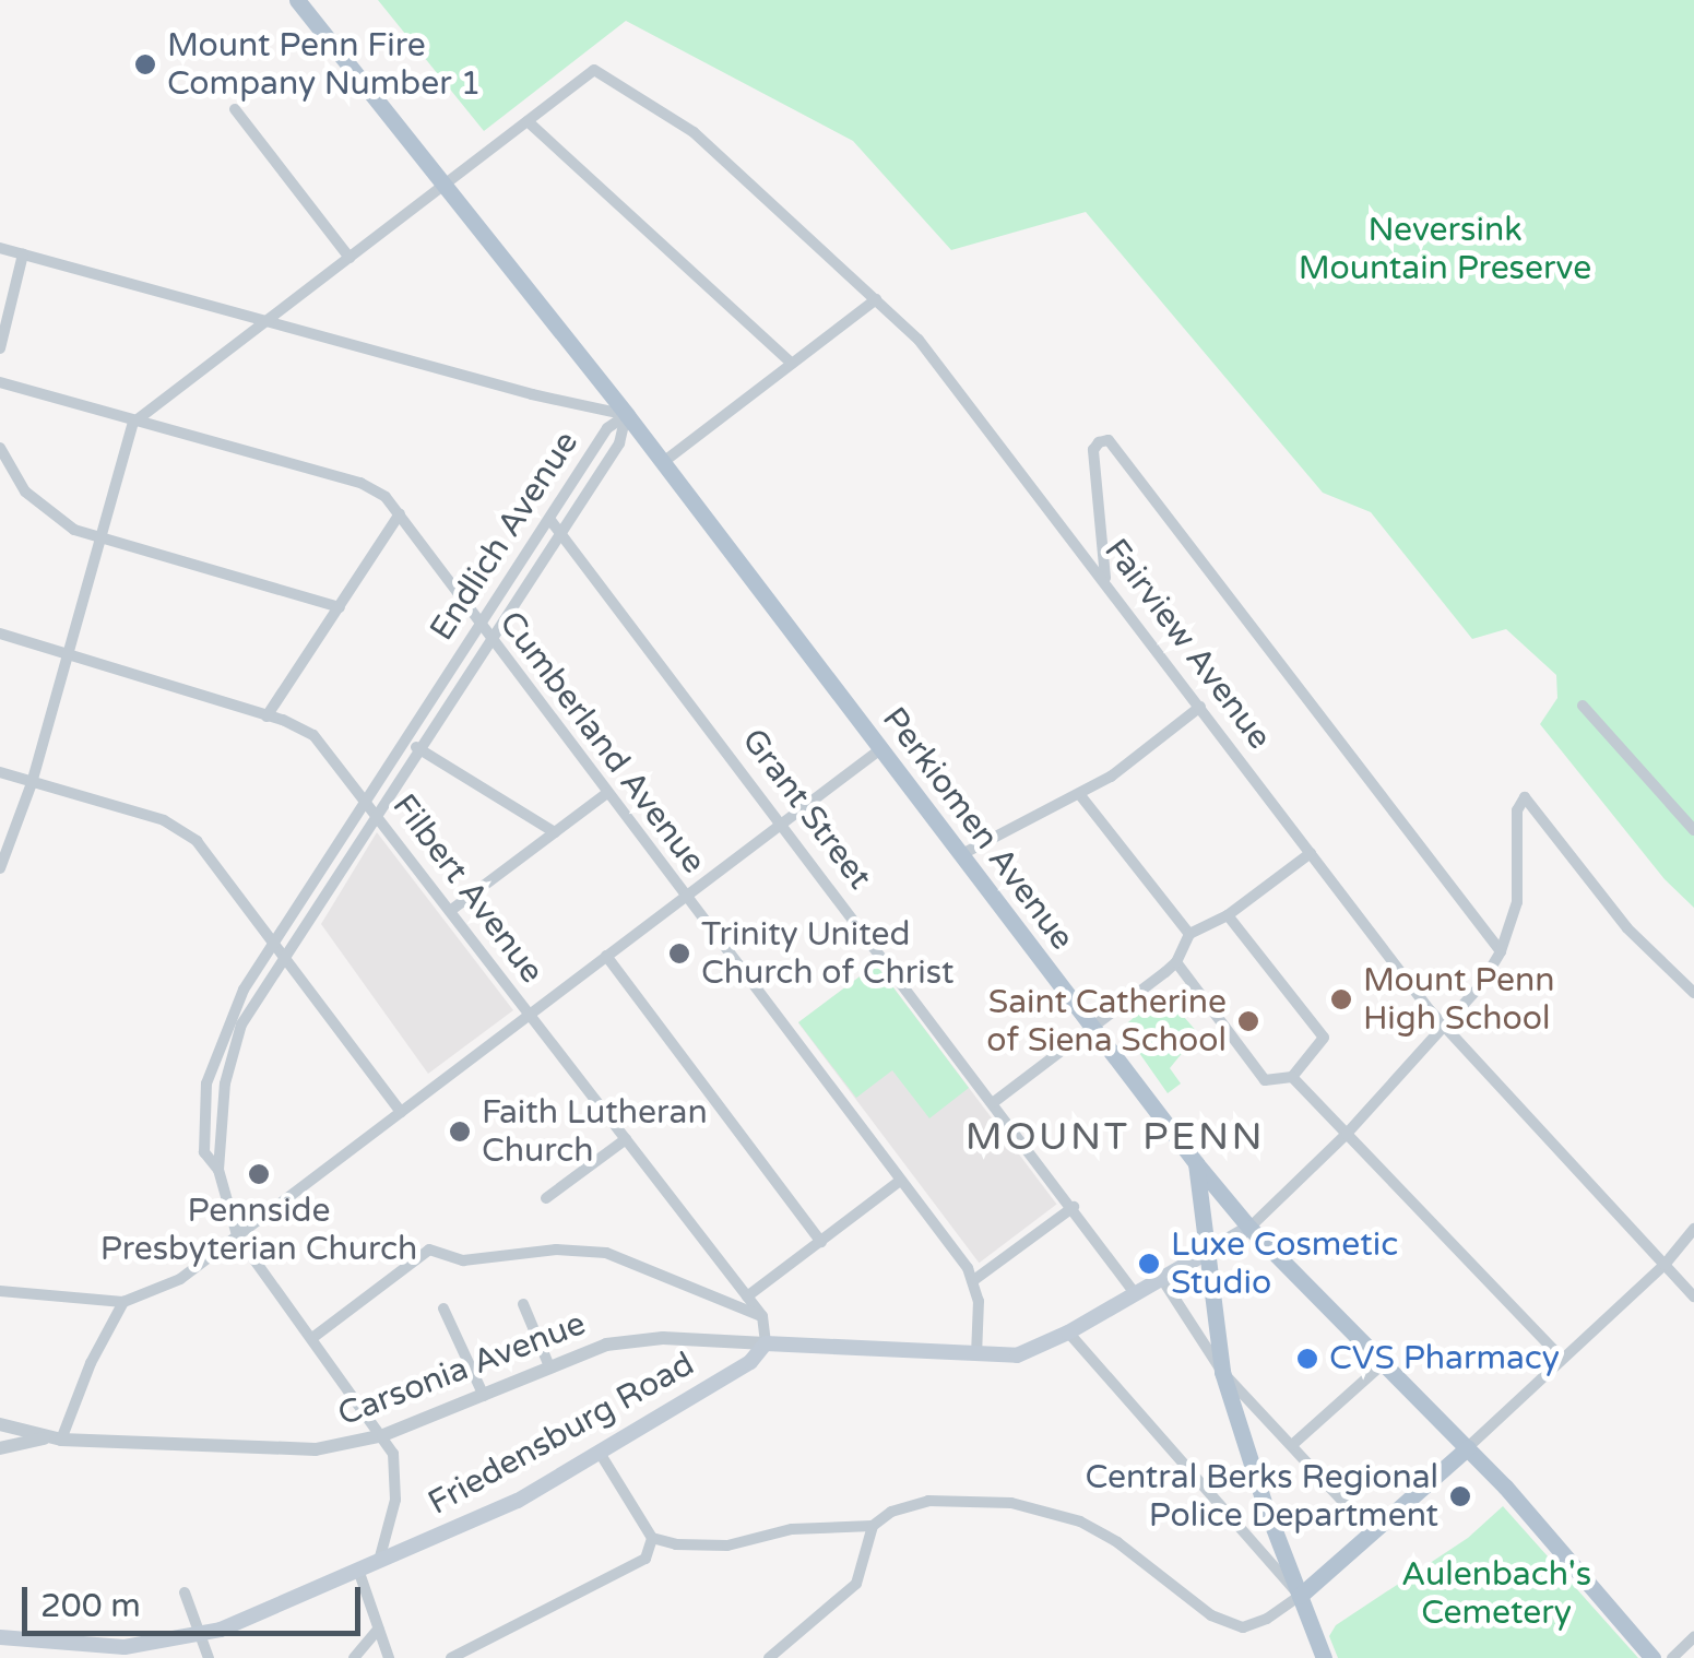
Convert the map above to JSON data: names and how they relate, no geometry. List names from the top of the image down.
{
  "streets": {
    "main road": ["Perkiomen Avenue", "Friedensburg Road"],
    "street": [
      "Endlich Avenue",
      "Fairview Avenue",
      "Cumberland Avenue",
      "Grant Street",
      "Filbert Avenue",
      "Carsonia Avenue"
    ]
  },
  "crossings": [
    ["Endlich Avenue", "Cumberland Avenue"],
    ["Endlich Avenue", "Grant Street"],
    ["Endlich Avenue", "Perkiomen Avenue"],
    ["Endlich Avenue", "Filbert Avenue"],
    ["Endlich Avenue", "Carsonia Avenue"],
    ["Endlich Avenue", "Friedensburg Road"],
    ["Filbert Avenue", "Carsonia Avenue"],
    ["Filbert Avenue", "Friedensburg Road"],
    ["Carsonia Avenue", "Friedensburg Road"]
  ],
  "districts": ["MOUNT PENN"],
  "parks": ["Neversink Mountain Preserve", "Aulenbach's Cemetery"],
  "places": [
    "Mount Penn Fire Company Number 1",
    "Trinity United Church of Christ",
    "Mount Penn High School",
    "Saint Catherine of Siena School",
    "Faith Lutheran Church",
    "Pennside Presbyterian Church",
    "Luxe Cosmetic Studio",
    "CVS Pharmacy",
    "Central Berks Regional Police Department"
  ],
  "scale_bar": "200 m"
}
